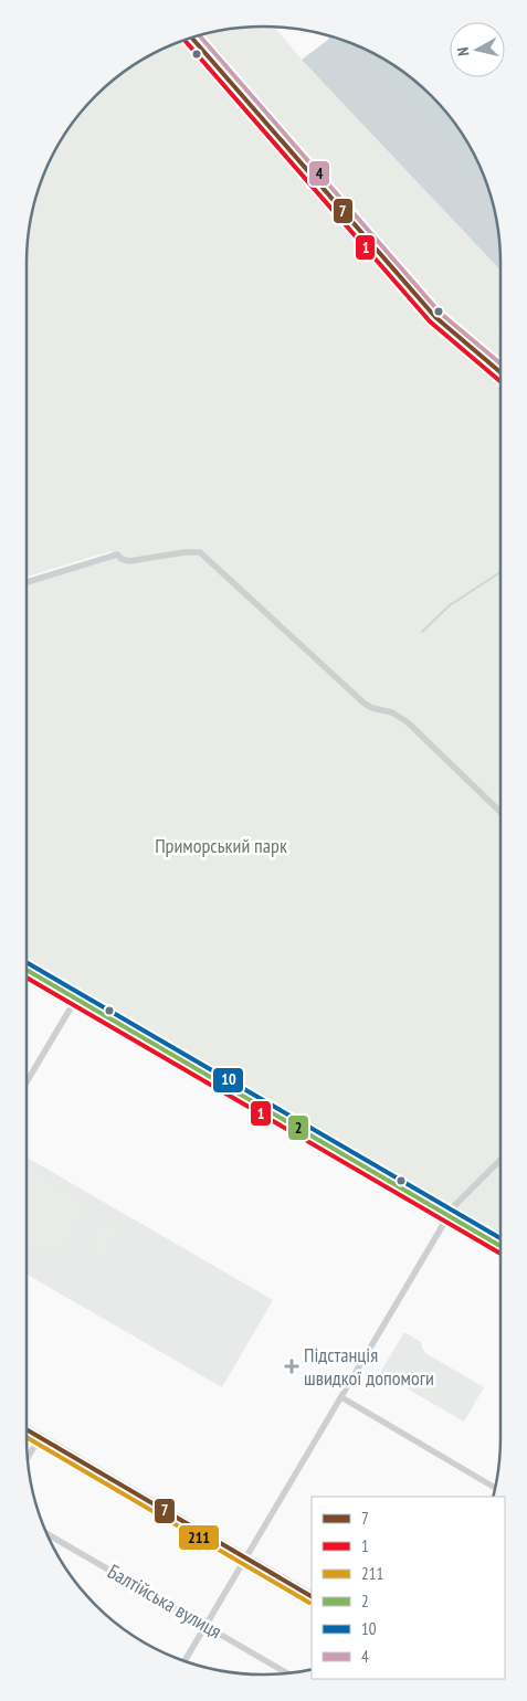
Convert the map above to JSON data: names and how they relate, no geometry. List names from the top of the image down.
{
  "streets": {
    "street": ["Балтійська вулиця"]
  },
  "parks": ["Приморський парк"],
  "places": {
    "health": ["Підстанція швидкої допомоги"]
  },
  "lines": [
    "transit line 4",
    "transit line 7",
    "transit line 1",
    "transit line 10",
    "transit line 2",
    "transit line 211"
  ],
  "legend": [
    "7",
    "1",
    "211",
    "2",
    "10",
    "4"
  ],
  "north": "left"
}
